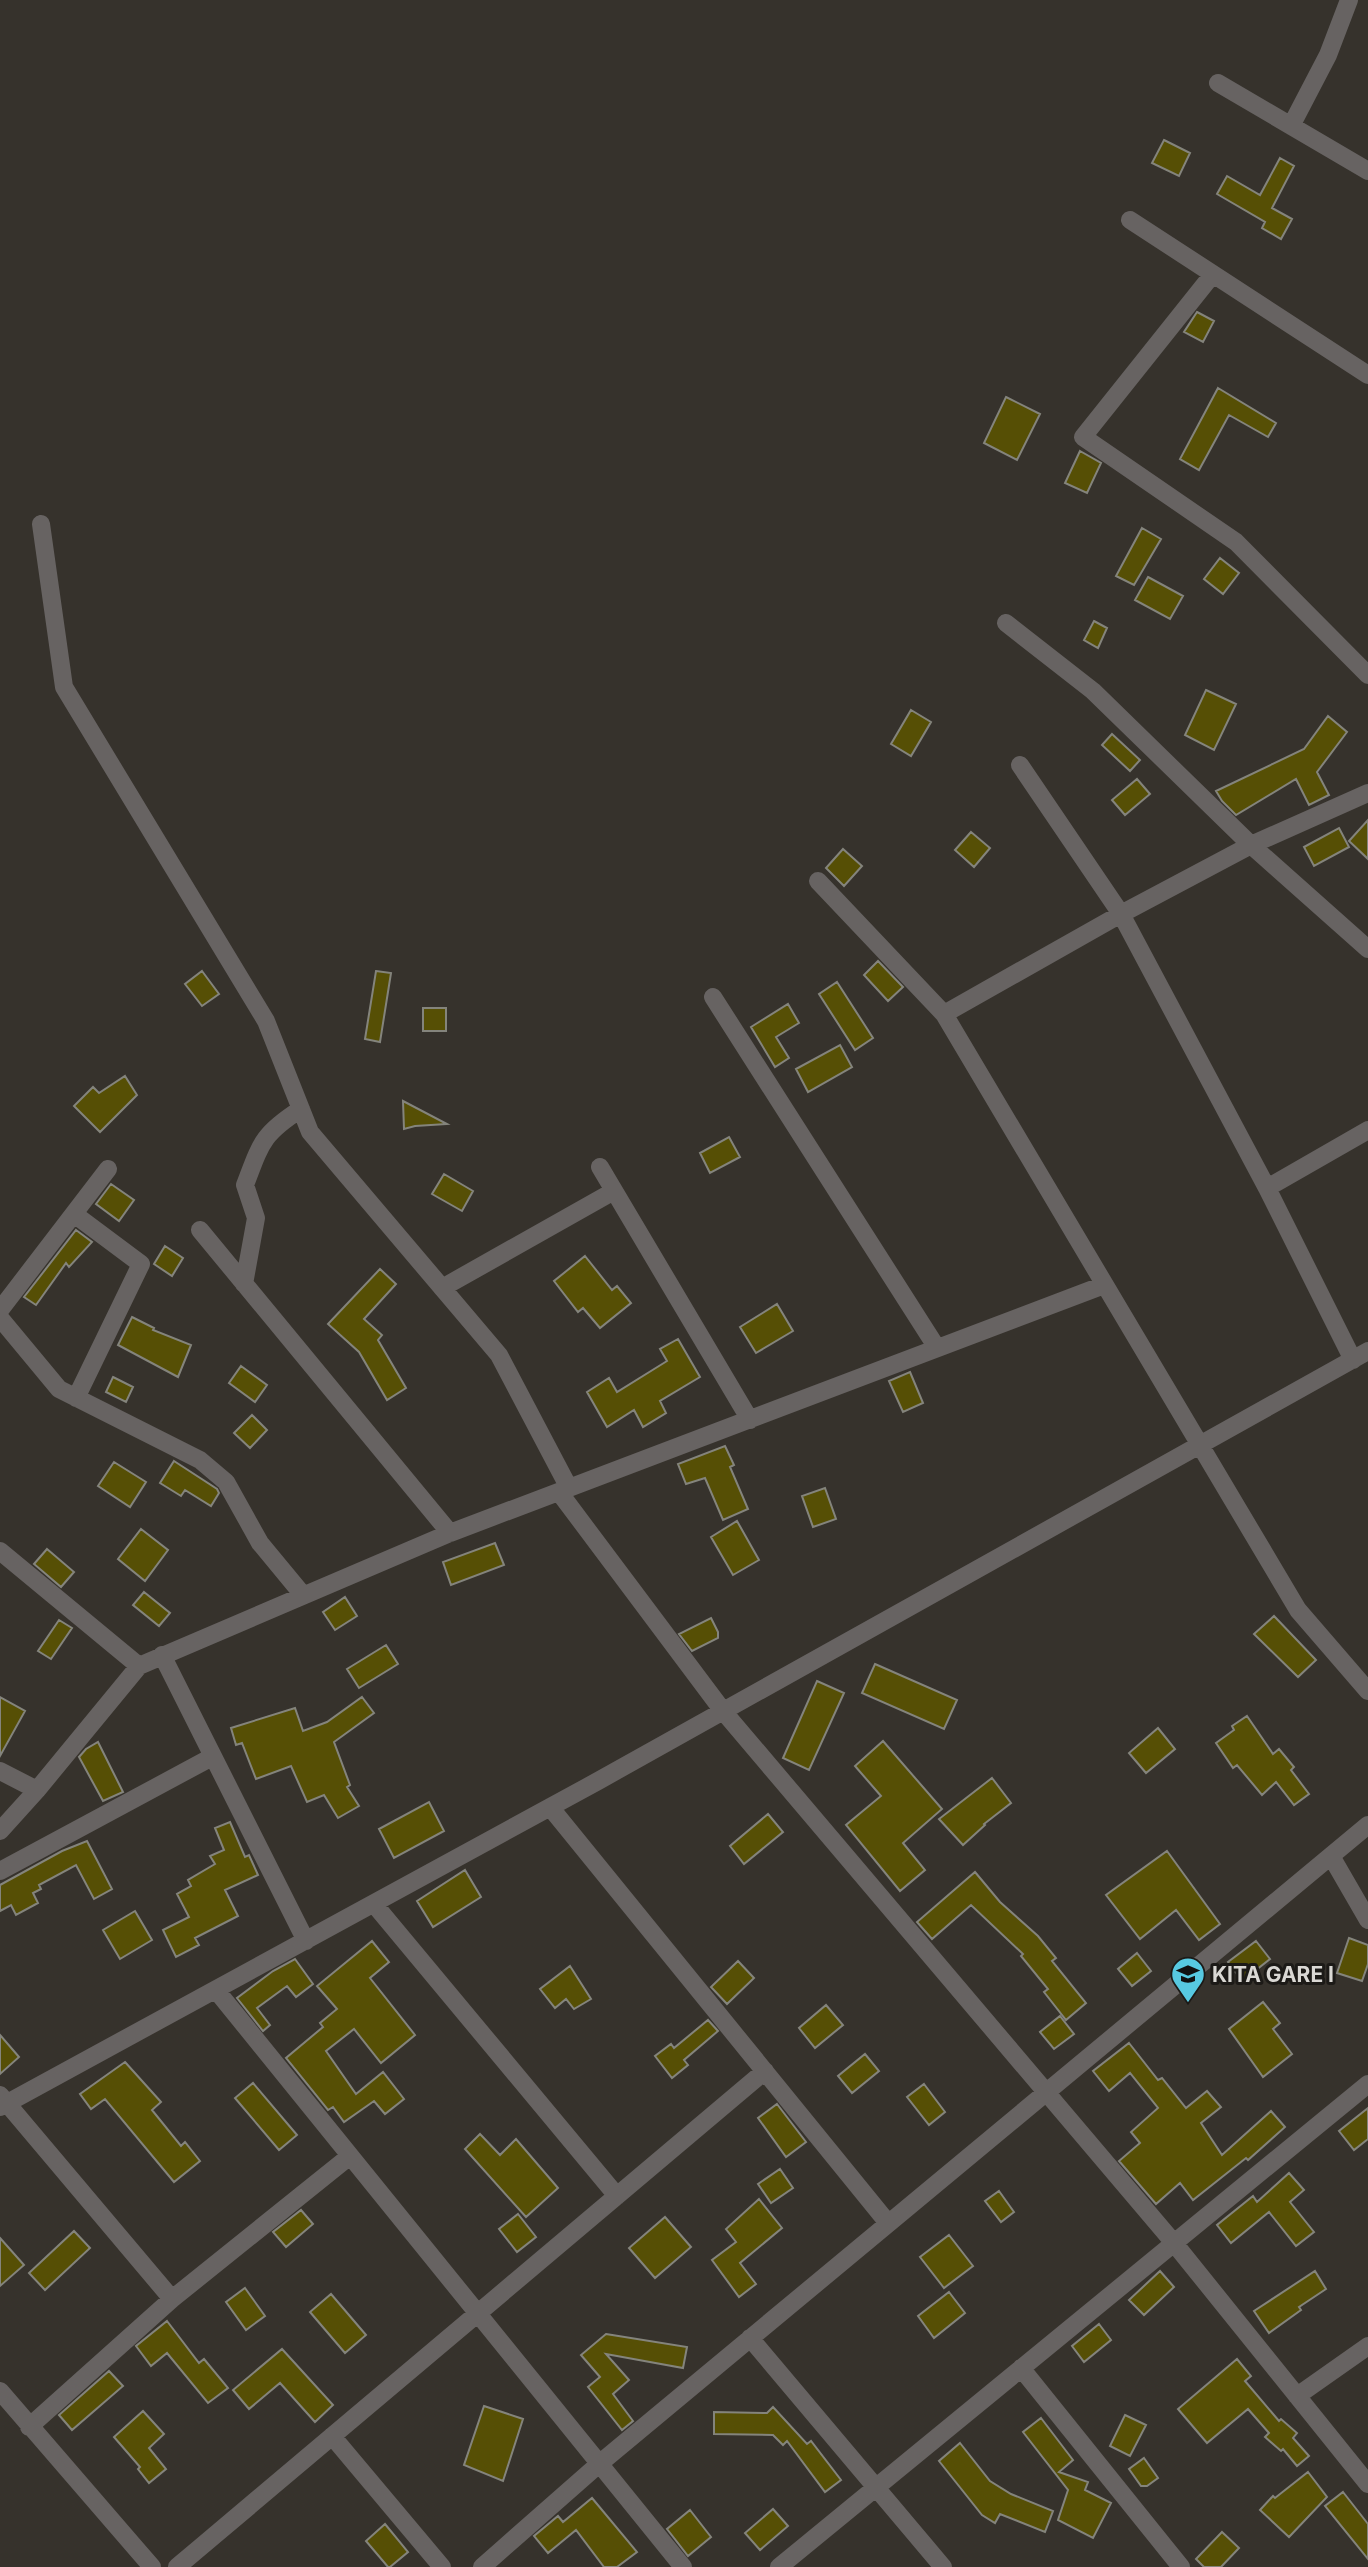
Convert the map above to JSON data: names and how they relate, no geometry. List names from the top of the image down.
{
  "places": {
    "school or university": ["KITA GARE I"]
  }
}
